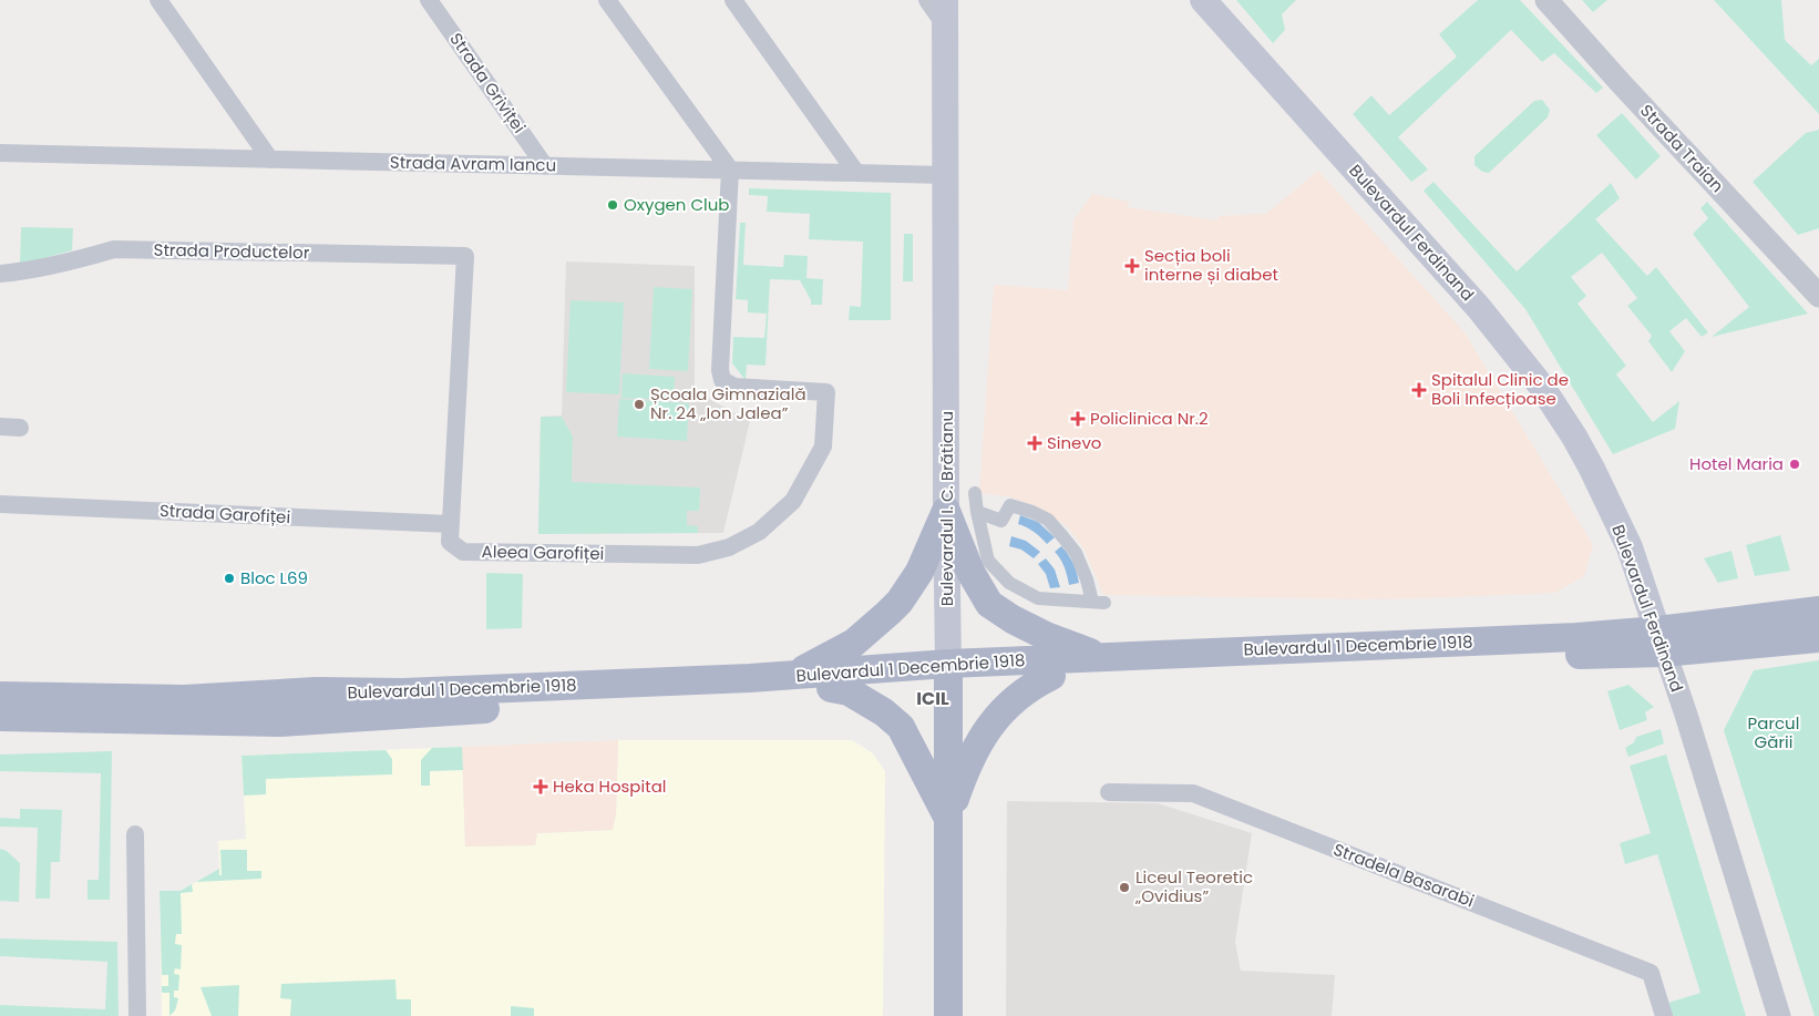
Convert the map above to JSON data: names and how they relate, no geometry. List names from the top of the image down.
{
  "streets": {
    "main road": ["Bulevardul Ferdinand", "Bulevardul I. C. Brătianu", "Bulevardul 1 Decembrie 1918"],
    "street": [
      "Strada Griviței",
      "Strada Traian",
      "Strada Avram Iancu",
      "Strada Productelor",
      "Strada Garofiței",
      "Aleea Garofiței",
      "Stradela Basarabi"
    ]
  },
  "crossings": [
    ["Strada Griviței", "Strada Avram Iancu"],
    ["Strada Avram Iancu", "Bulevardul I. C. Brătianu"],
    ["Strada Avram Iancu", "Aleea Garofiței"],
    ["Bulevardul Ferdinand", "Bulevardul 1 Decembrie 1918"],
    ["Strada Productelor", "Aleea Garofiței"],
    ["Bulevardul I. C. Brătianu", "Bulevardul 1 Decembrie 1918"],
    ["Strada Garofiței", "Aleea Garofiței"]
  ],
  "districts": ["ICIL"],
  "parks": ["Parcul Gării"],
  "places": {
    "other": [
      "Oxygen Club",
      "Școala Gimnazială Nr. 24 „Ion Jalea”",
      "Hotel Maria",
      "Bloc L69",
      "Liceul Teoretic „Ovidius”"
    ],
    "health": [
      "Secția boli interne și diabet",
      "Spitalul Clinic de Boli Infecțioase",
      "Policlinica Nr.2",
      "Sinevo",
      "Heka Hospital"
    ]
  }
}
